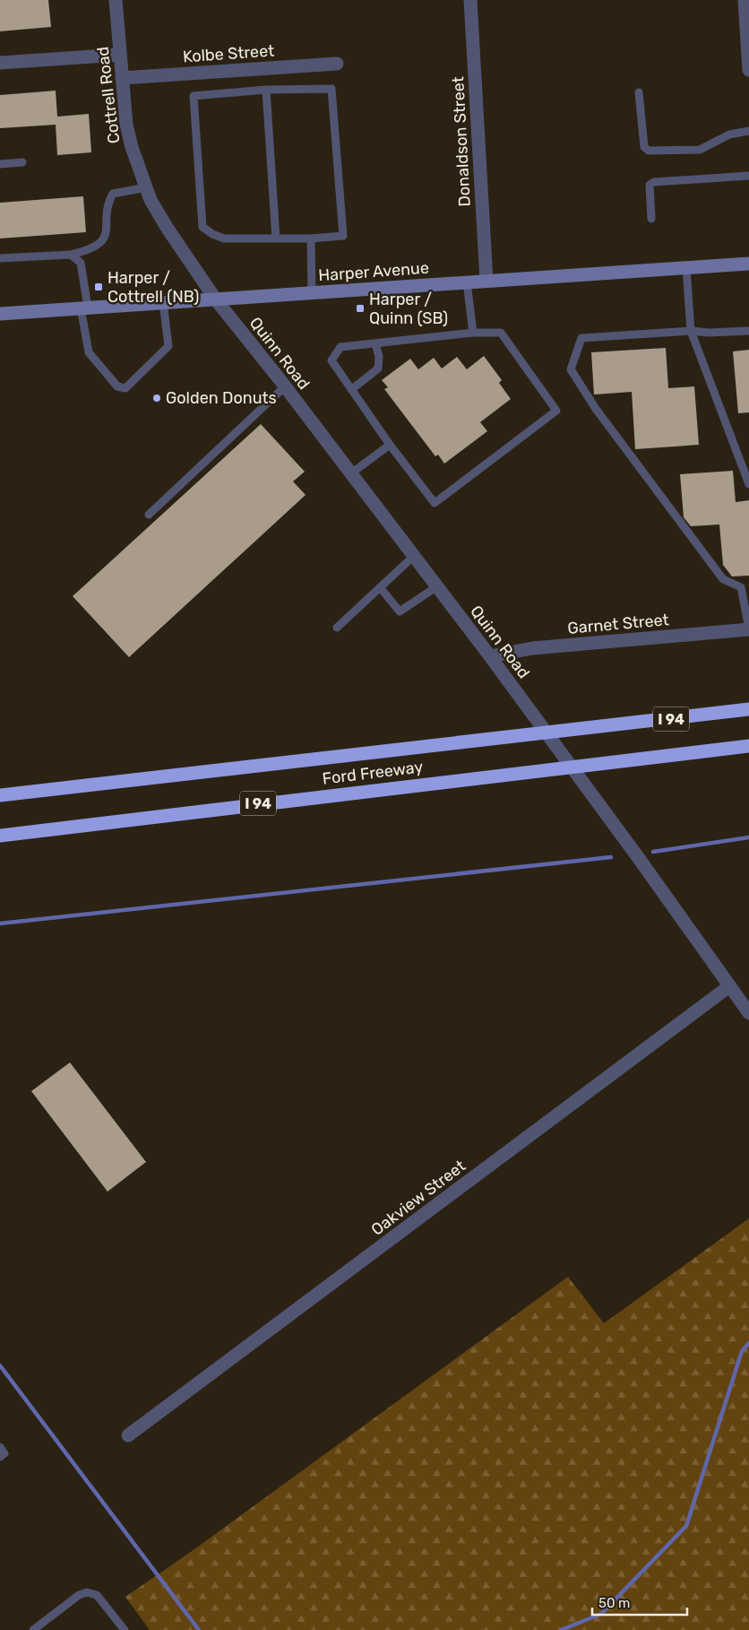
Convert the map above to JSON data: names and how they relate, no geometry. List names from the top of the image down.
{
  "streets": {
    "highway": ["I 94", "Ford Freeway"],
    "main road": ["Harper Avenue"],
    "street": [
      "Kolbe Street",
      "Cottrell Road",
      "Donaldson Street",
      "Quinn Road",
      "Garnet Street",
      "Oakview Street"
    ]
  },
  "crossings": [
    ["Kolbe Street", "Cottrell Road"],
    ["Cottrell Road", "Harper Avenue"],
    ["Cottrell Road", "Quinn Road"],
    ["Donaldson Street", "Harper Avenue"],
    ["Harper Avenue", "Quinn Road"],
    ["Quinn Road", "Garnet Street"],
    ["Quinn Road", "Oakview Street"]
  ],
  "places": {
    "transit": ["Harper / Cottrell (NB)", "Harper / Quinn (SB)"],
    "other": ["Golden Donuts"]
  },
  "scale_bar": "50 m"
}
